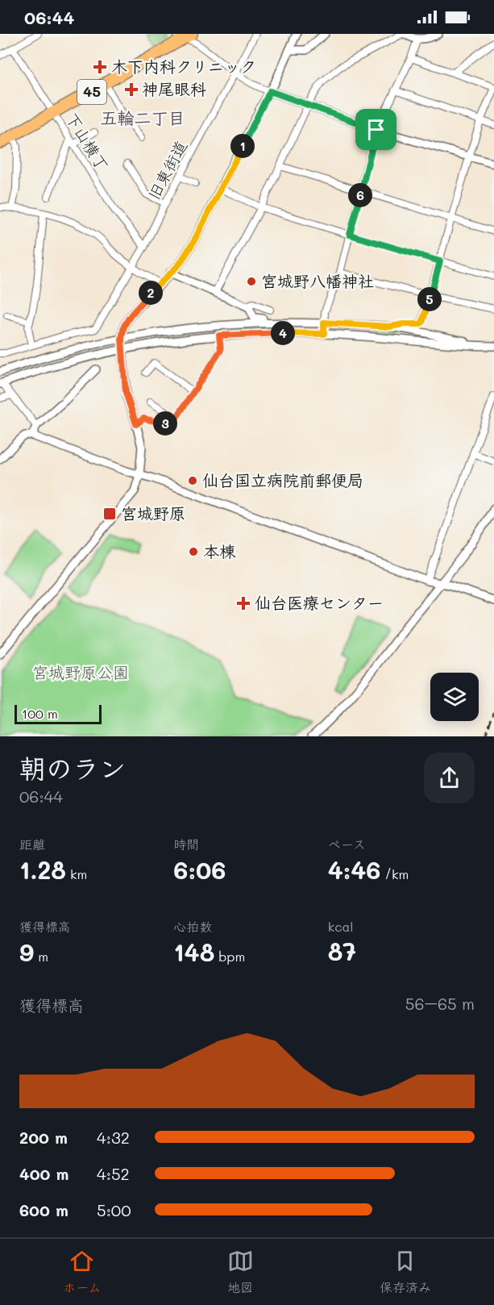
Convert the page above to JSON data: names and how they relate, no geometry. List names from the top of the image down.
{
  "streets": {
    "highway": ["45"],
    "street": ["下山横丁", "旧東街道"]
  },
  "crossings": [
    ["45", "下山横丁"],
    ["下山横丁", "旧東街道"]
  ],
  "districts": ["五輪二丁目"],
  "parks": ["宮城野原公園"],
  "places": {
    "health": ["木下内科クリニック", "神尾眼科", "仙台医療センター"],
    "other": ["宮城野八幡神社", "仙台国立病院前郵便局", "本棟"],
    "transit": ["宮城野原"]
  },
  "scale_bar": "100 m",
  "page": {
    "status": "06:44",
    "pins": [
      "1",
      "6",
      "2",
      "5",
      "4",
      "3"
    ],
    "scale": "100 m",
    "heading": ["朝のラン", "06:44"],
    "stats": [
      ["距離", "1.28 km"],
      ["時間", "6:06"],
      ["ペース", "4:46 /km"],
      ["獲得標高", "9 m"],
      ["心拍数", "148 bpm"],
      ["kcal", "87"]
    ],
    "chart": ["獲得標高", "56–65 m"],
    "list": [
      {
        "name": "200 m",
        "note": "4:32"
      },
      {
        "name": "400 m",
        "note": "4:52"
      },
      {
        "name": "600 m",
        "note": "5:00"
      }
    ],
    "tabs": ["ホーム", "地図", "保存済み"]
  }
}
